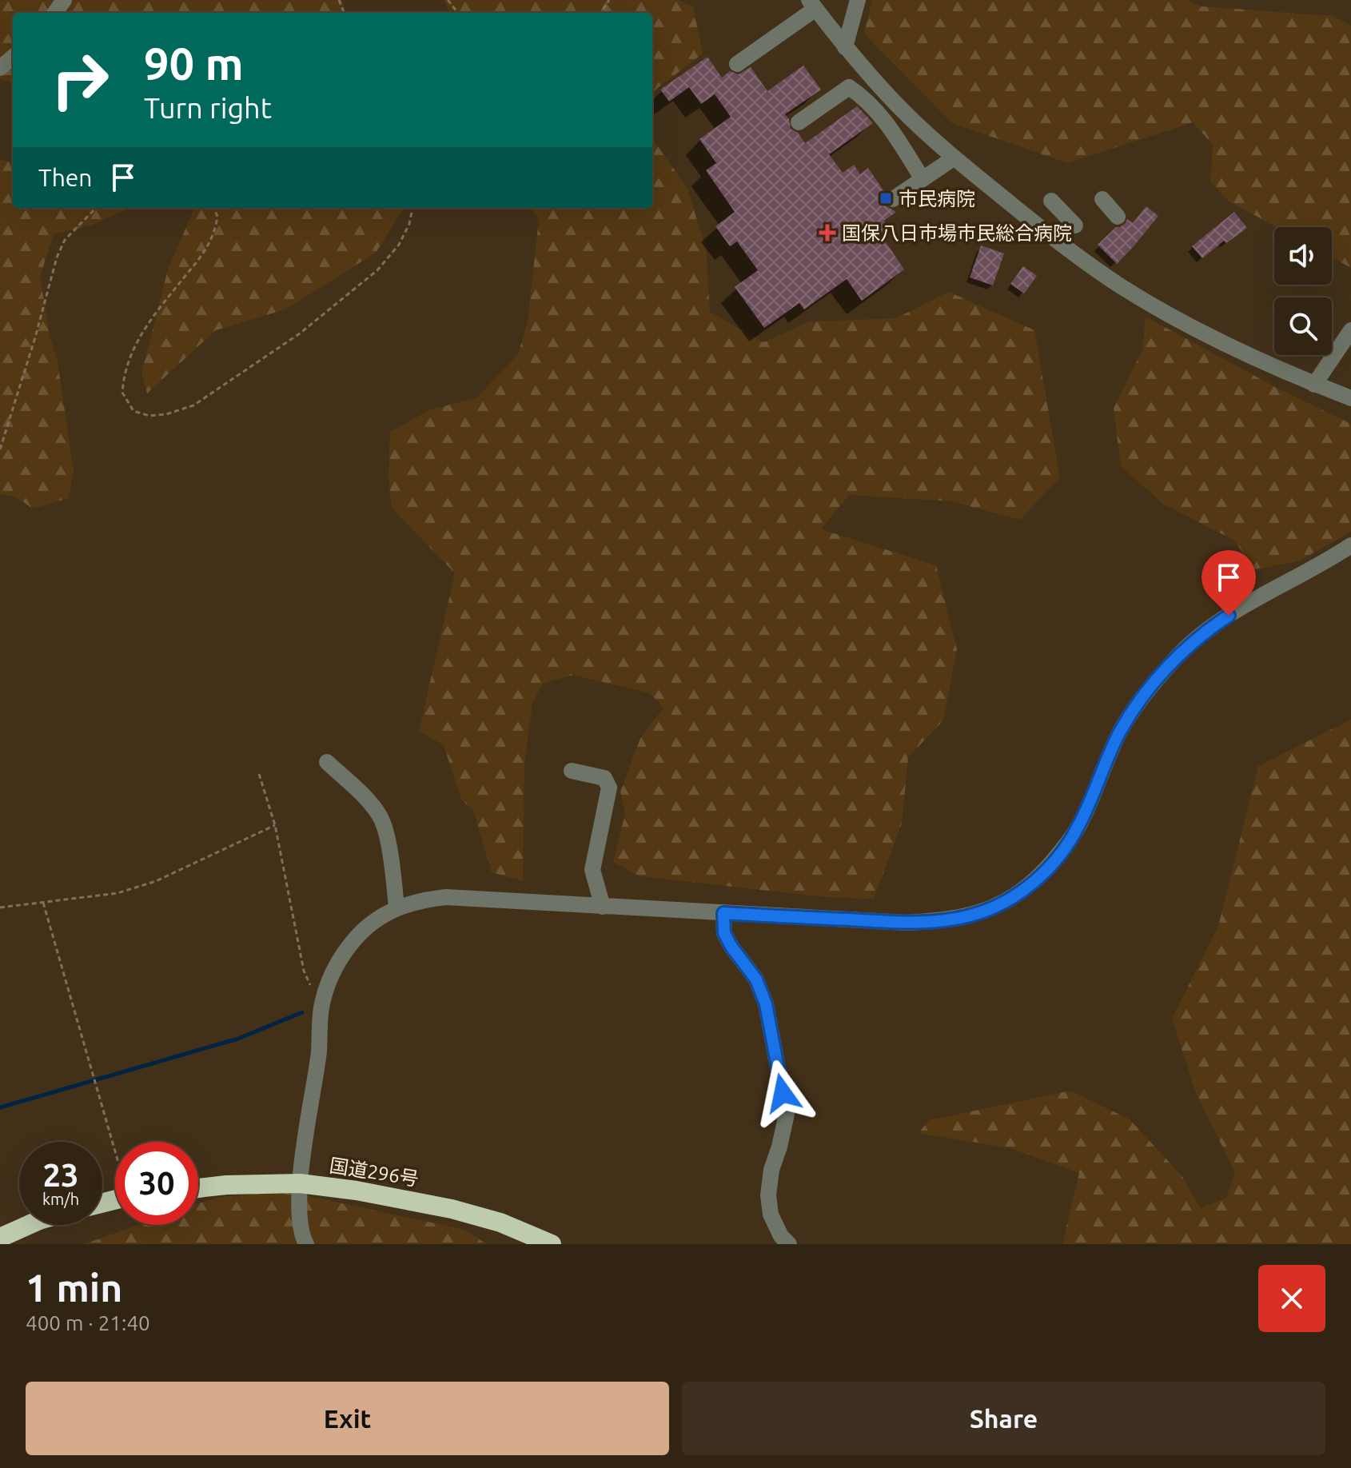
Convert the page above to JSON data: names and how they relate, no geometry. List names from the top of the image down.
{
  "streets": {
    "highway": ["国道296号"]
  },
  "places": {
    "transit": ["市民病院"],
    "health": ["国保八日市場市民総合病院"]
  },
  "page": {
    "turn": ["90 m", "Turn right"],
    "then": "Then",
    "speed": "23 km/h",
    "limit": "30",
    "heading": ["1 min", "400 m · 21:40"],
    "buttons": ["Exit", "Share"]
  }
}
